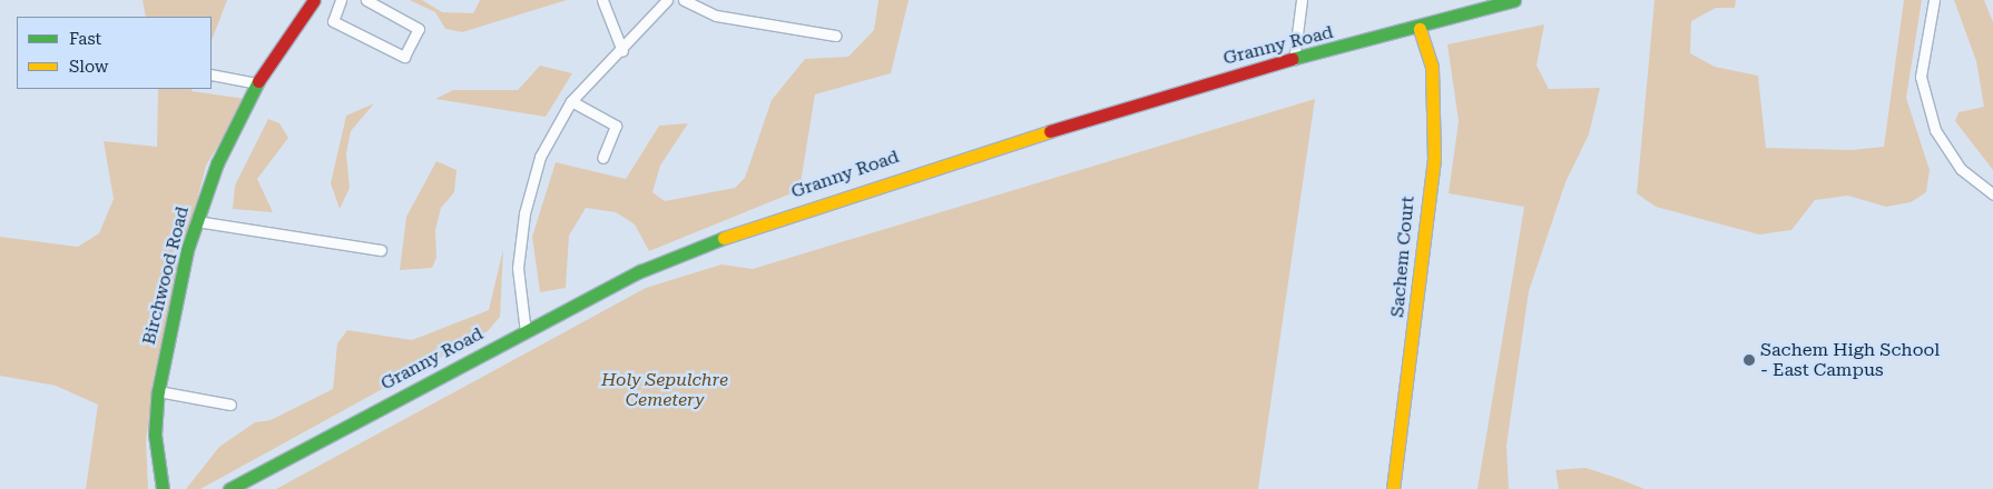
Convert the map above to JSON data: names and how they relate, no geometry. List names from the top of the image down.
{
  "streets": {
    "street": ["Granny Road", "Sachem Court", "Birchwood Road"]
  },
  "crossings": [
    ["Granny Road", "Sachem Court"]
  ],
  "parks": ["Holy Sepulchre Cemetery"],
  "places": ["Sachem High School - East Campus"],
  "legend": ["Fast", "Slow"]
}
